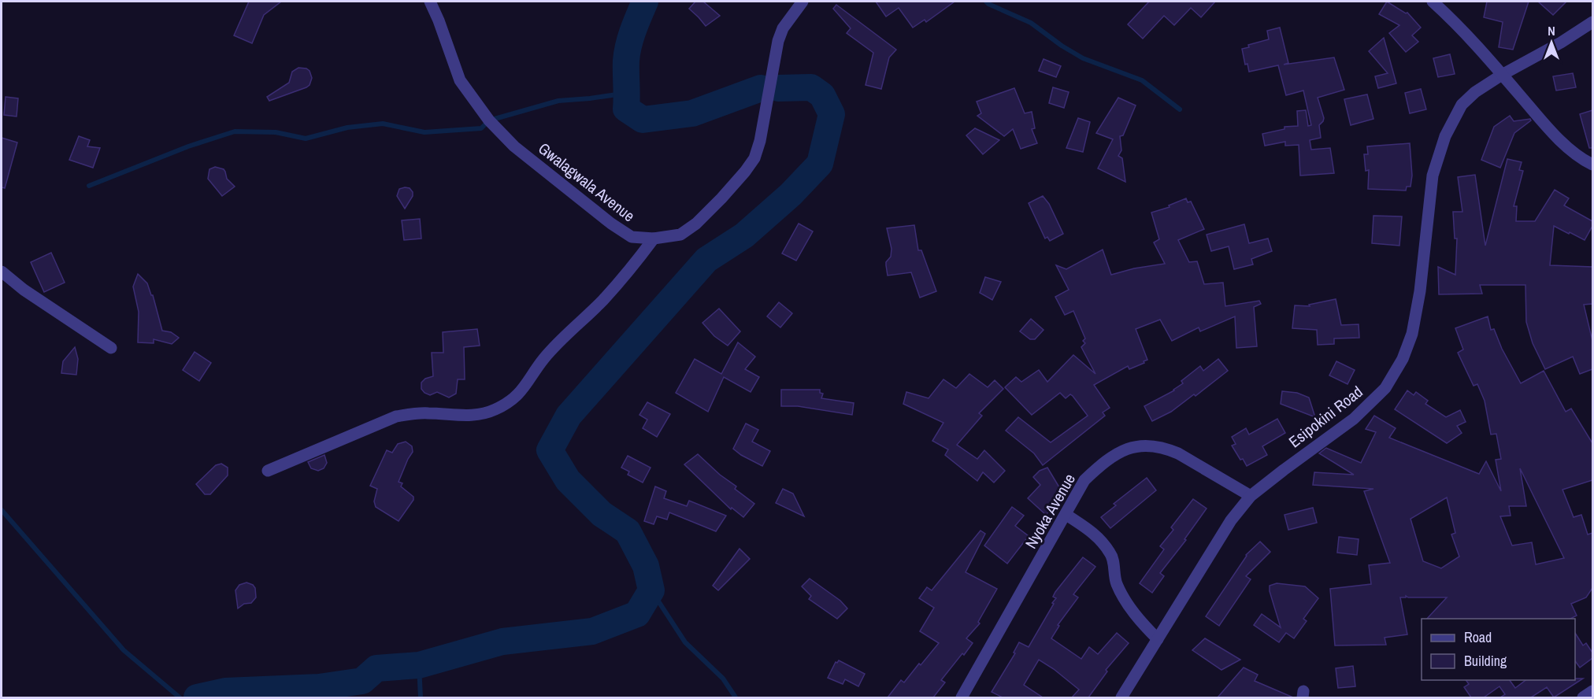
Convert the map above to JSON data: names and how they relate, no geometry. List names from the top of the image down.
{
  "streets": {
    "street": ["Gwalagwala Avenue", "Esipokini Road", "Nyoka Avenue"]
  },
  "crossings": [
    ["Esipokini Road", "Nyoka Avenue"]
  ],
  "legend": ["Road", "Building"],
  "north": "top"
}
